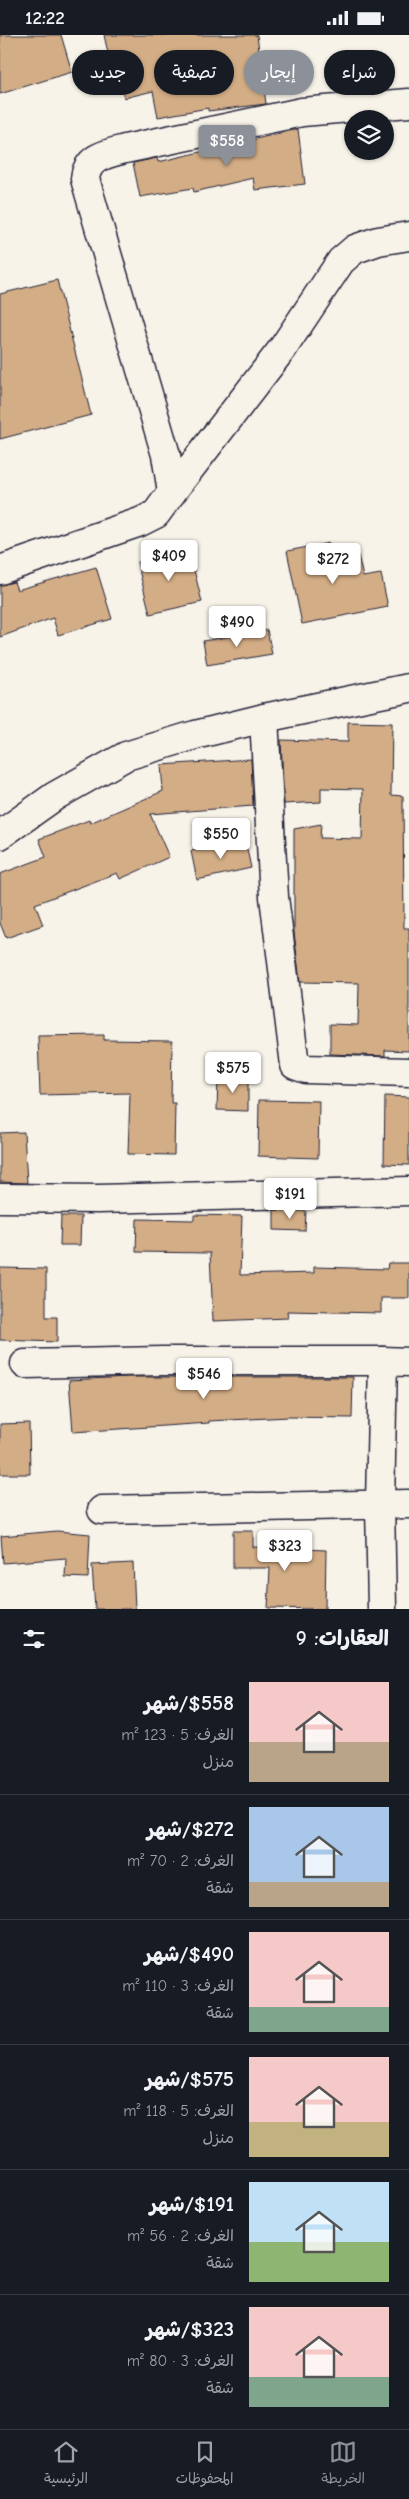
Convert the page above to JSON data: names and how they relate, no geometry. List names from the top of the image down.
{
  "page": {
    "status": "12:22",
    "chip": [
      "شراء",
      "إيجار",
      "تصفية",
      "جديد"
    ],
    "price": [
      "$558",
      "$409",
      "$272",
      "$490",
      "$550",
      "$575",
      "$191",
      "$546",
      "$323"
    ],
    "heading": "العقارات: 9",
    "list": [
      {
        "name": "$558/شهر",
        "note": "الغرف: 5 · 123 m² · منزل"
      },
      {
        "name": "$272/شهر",
        "note": "الغرف: 2 · 70 m² · شقة"
      },
      {
        "name": "$490/شهر",
        "note": "الغرف: 3 · 110 m² · شقة"
      },
      {
        "name": "$575/شهر",
        "note": "الغرف: 5 · 118 m² · منزل"
      },
      {
        "name": "$191/شهر",
        "note": "الغرف: 2 · 56 m² · شقة"
      },
      {
        "name": "$323/شهر",
        "note": "الغرف: 3 · 80 m² · شقة"
      }
    ],
    "tabs": ["الخريطة", "المحفوظات", "الرئيسية"]
  }
}
